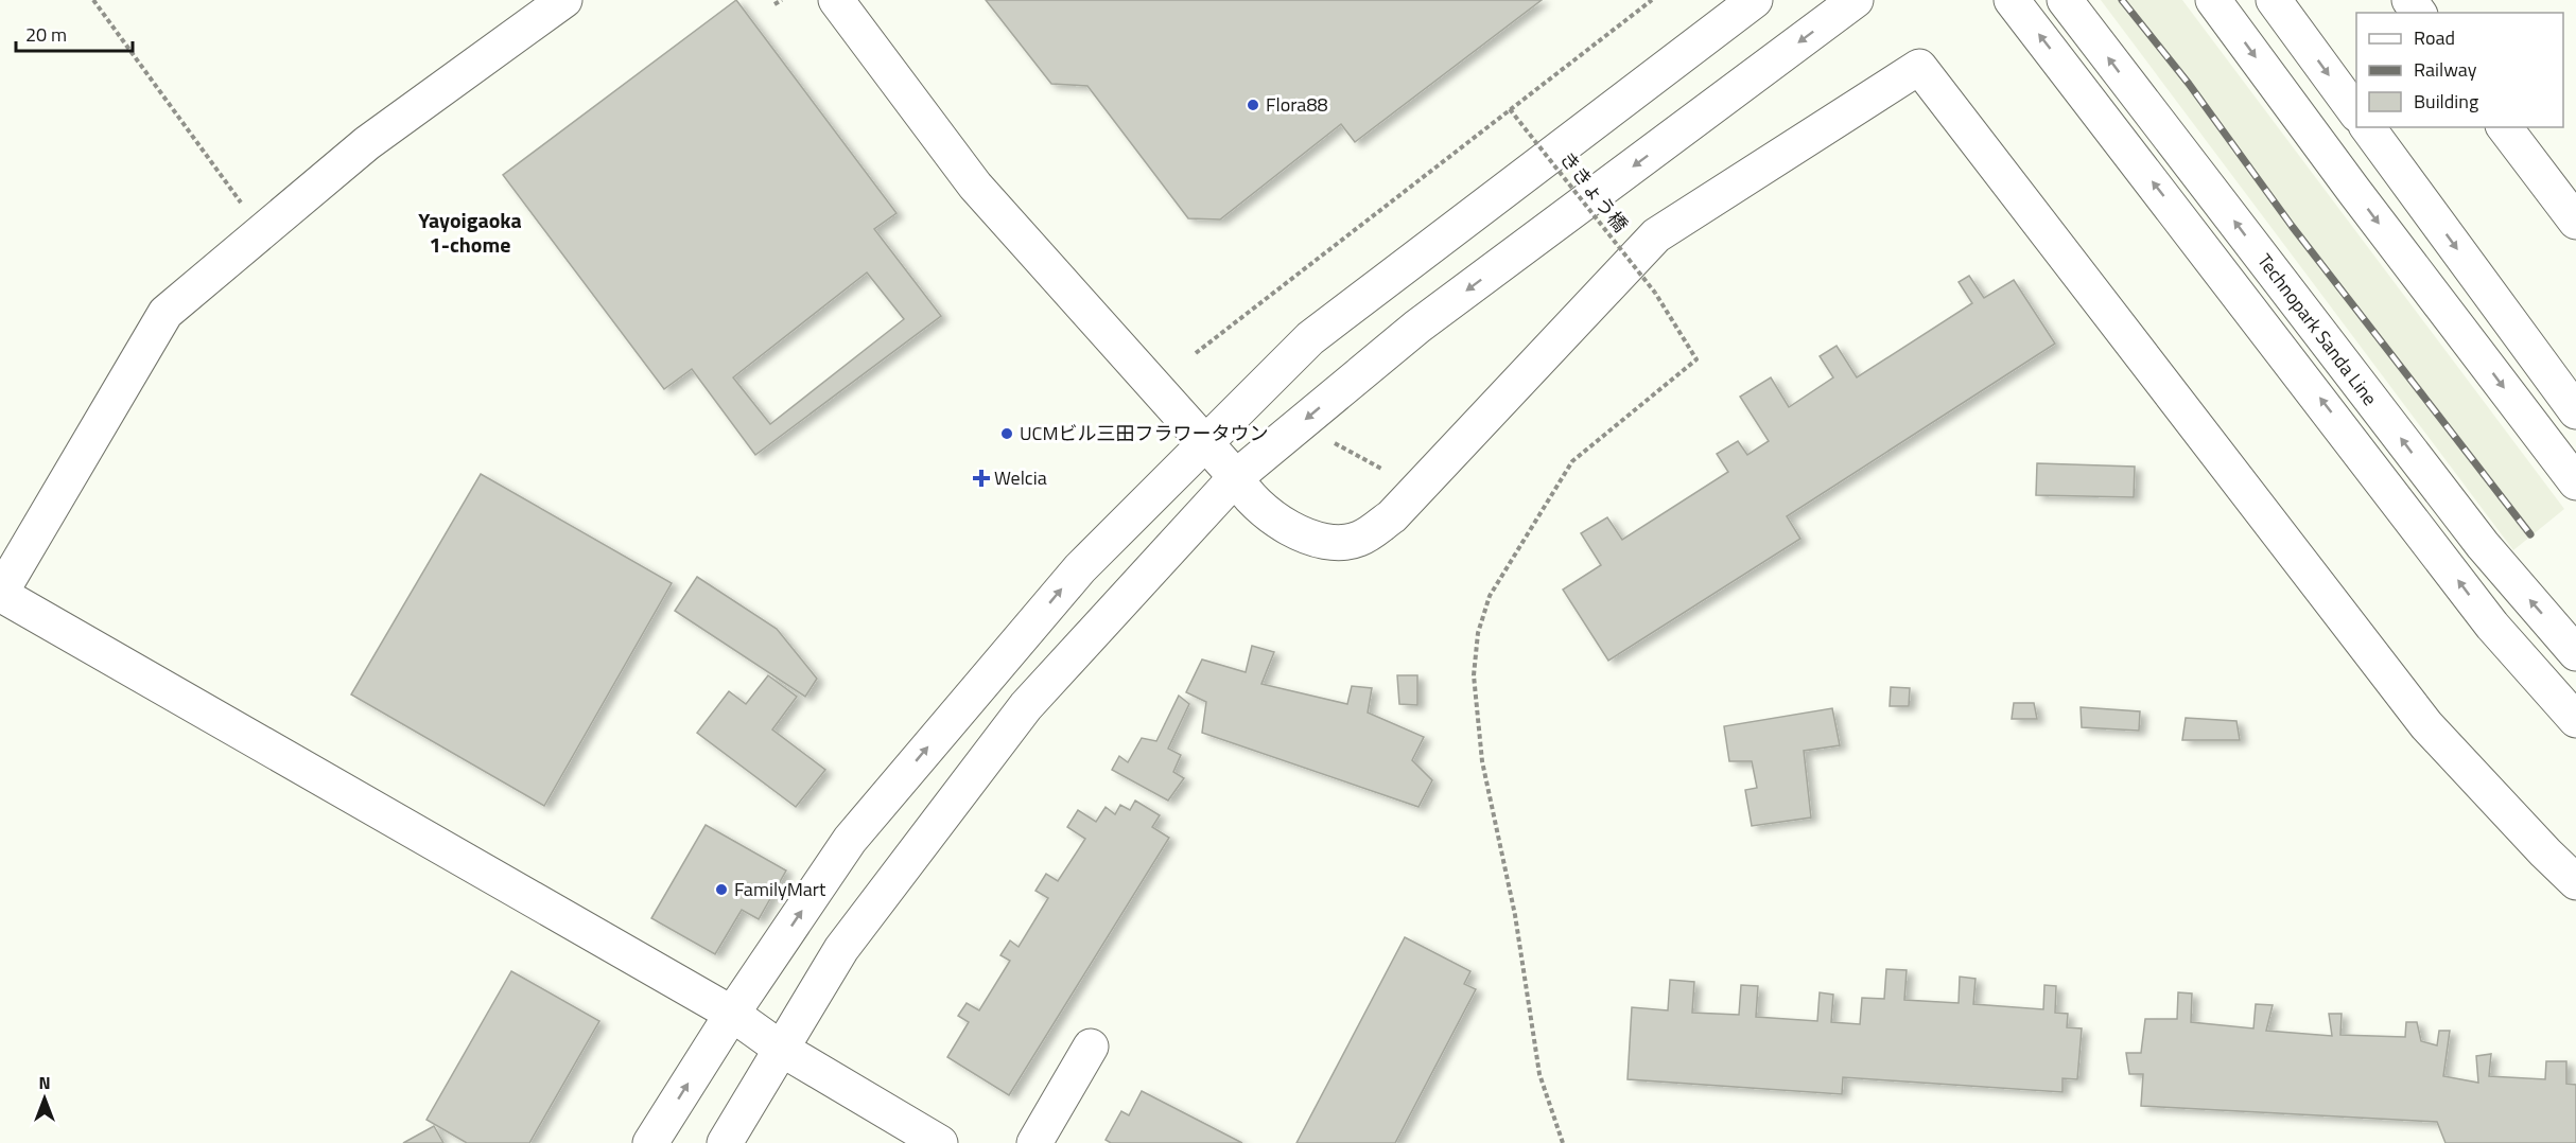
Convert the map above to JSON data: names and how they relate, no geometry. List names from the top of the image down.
{
  "streets": {
    "street": ["Technopark Sanda Line"],
    "path": ["ききょう橋"]
  },
  "districts": ["Yayoigaoka 1-chome"],
  "places": {
    "other": ["Flora88", "UCMビル三田フラワータウン", "FamilyMart"],
    "health": ["Welcia"]
  },
  "legend": ["Road", "Railway", "Building"],
  "scale_bar": "20 m",
  "north": "top"
}
